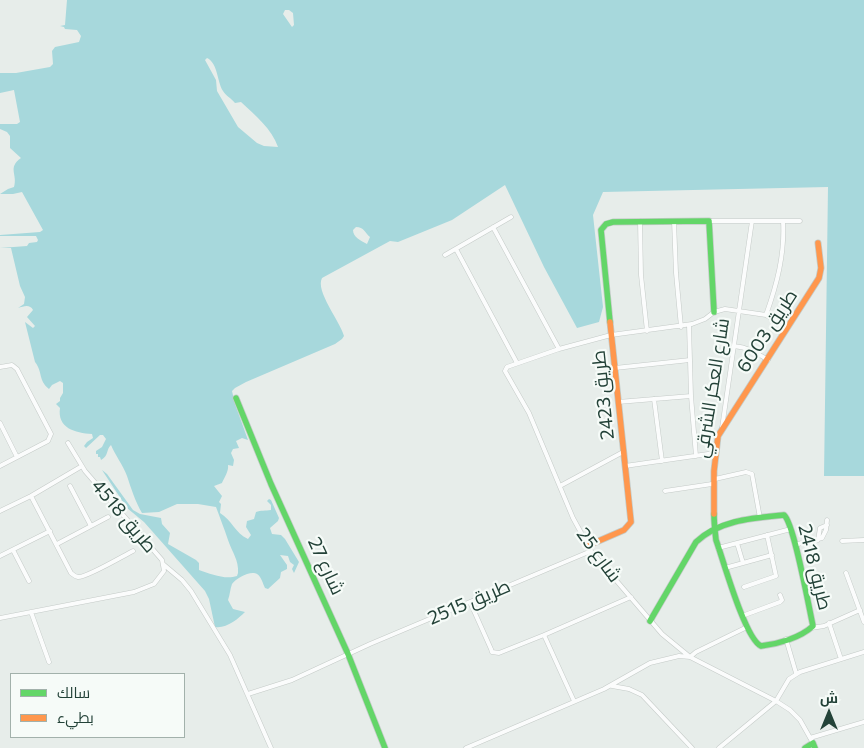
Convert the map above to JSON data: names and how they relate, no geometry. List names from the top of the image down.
{
  "streets": {
    "street": [
      "طريق 6003",
      "شارع العكر الشرقي",
      "طريق 2423",
      "طريق 4518",
      "شارع 25",
      "شارع 27",
      "طريق 2418",
      "طريق 2515"
    ]
  },
  "crossings": [
    ["طريق 6003", "شارع العكر الشرقي"],
    ["شارع العكر الشرقي", "طريق 2418"],
    ["طريق 2423", "شارع 25"],
    ["طريق 2423", "طريق 2515"],
    ["شارع 25", "طريق 2515"],
    ["شارع 27", "طريق 2515"]
  ],
  "legend": ["سالك", "بطيء"],
  "north": "top"
}
